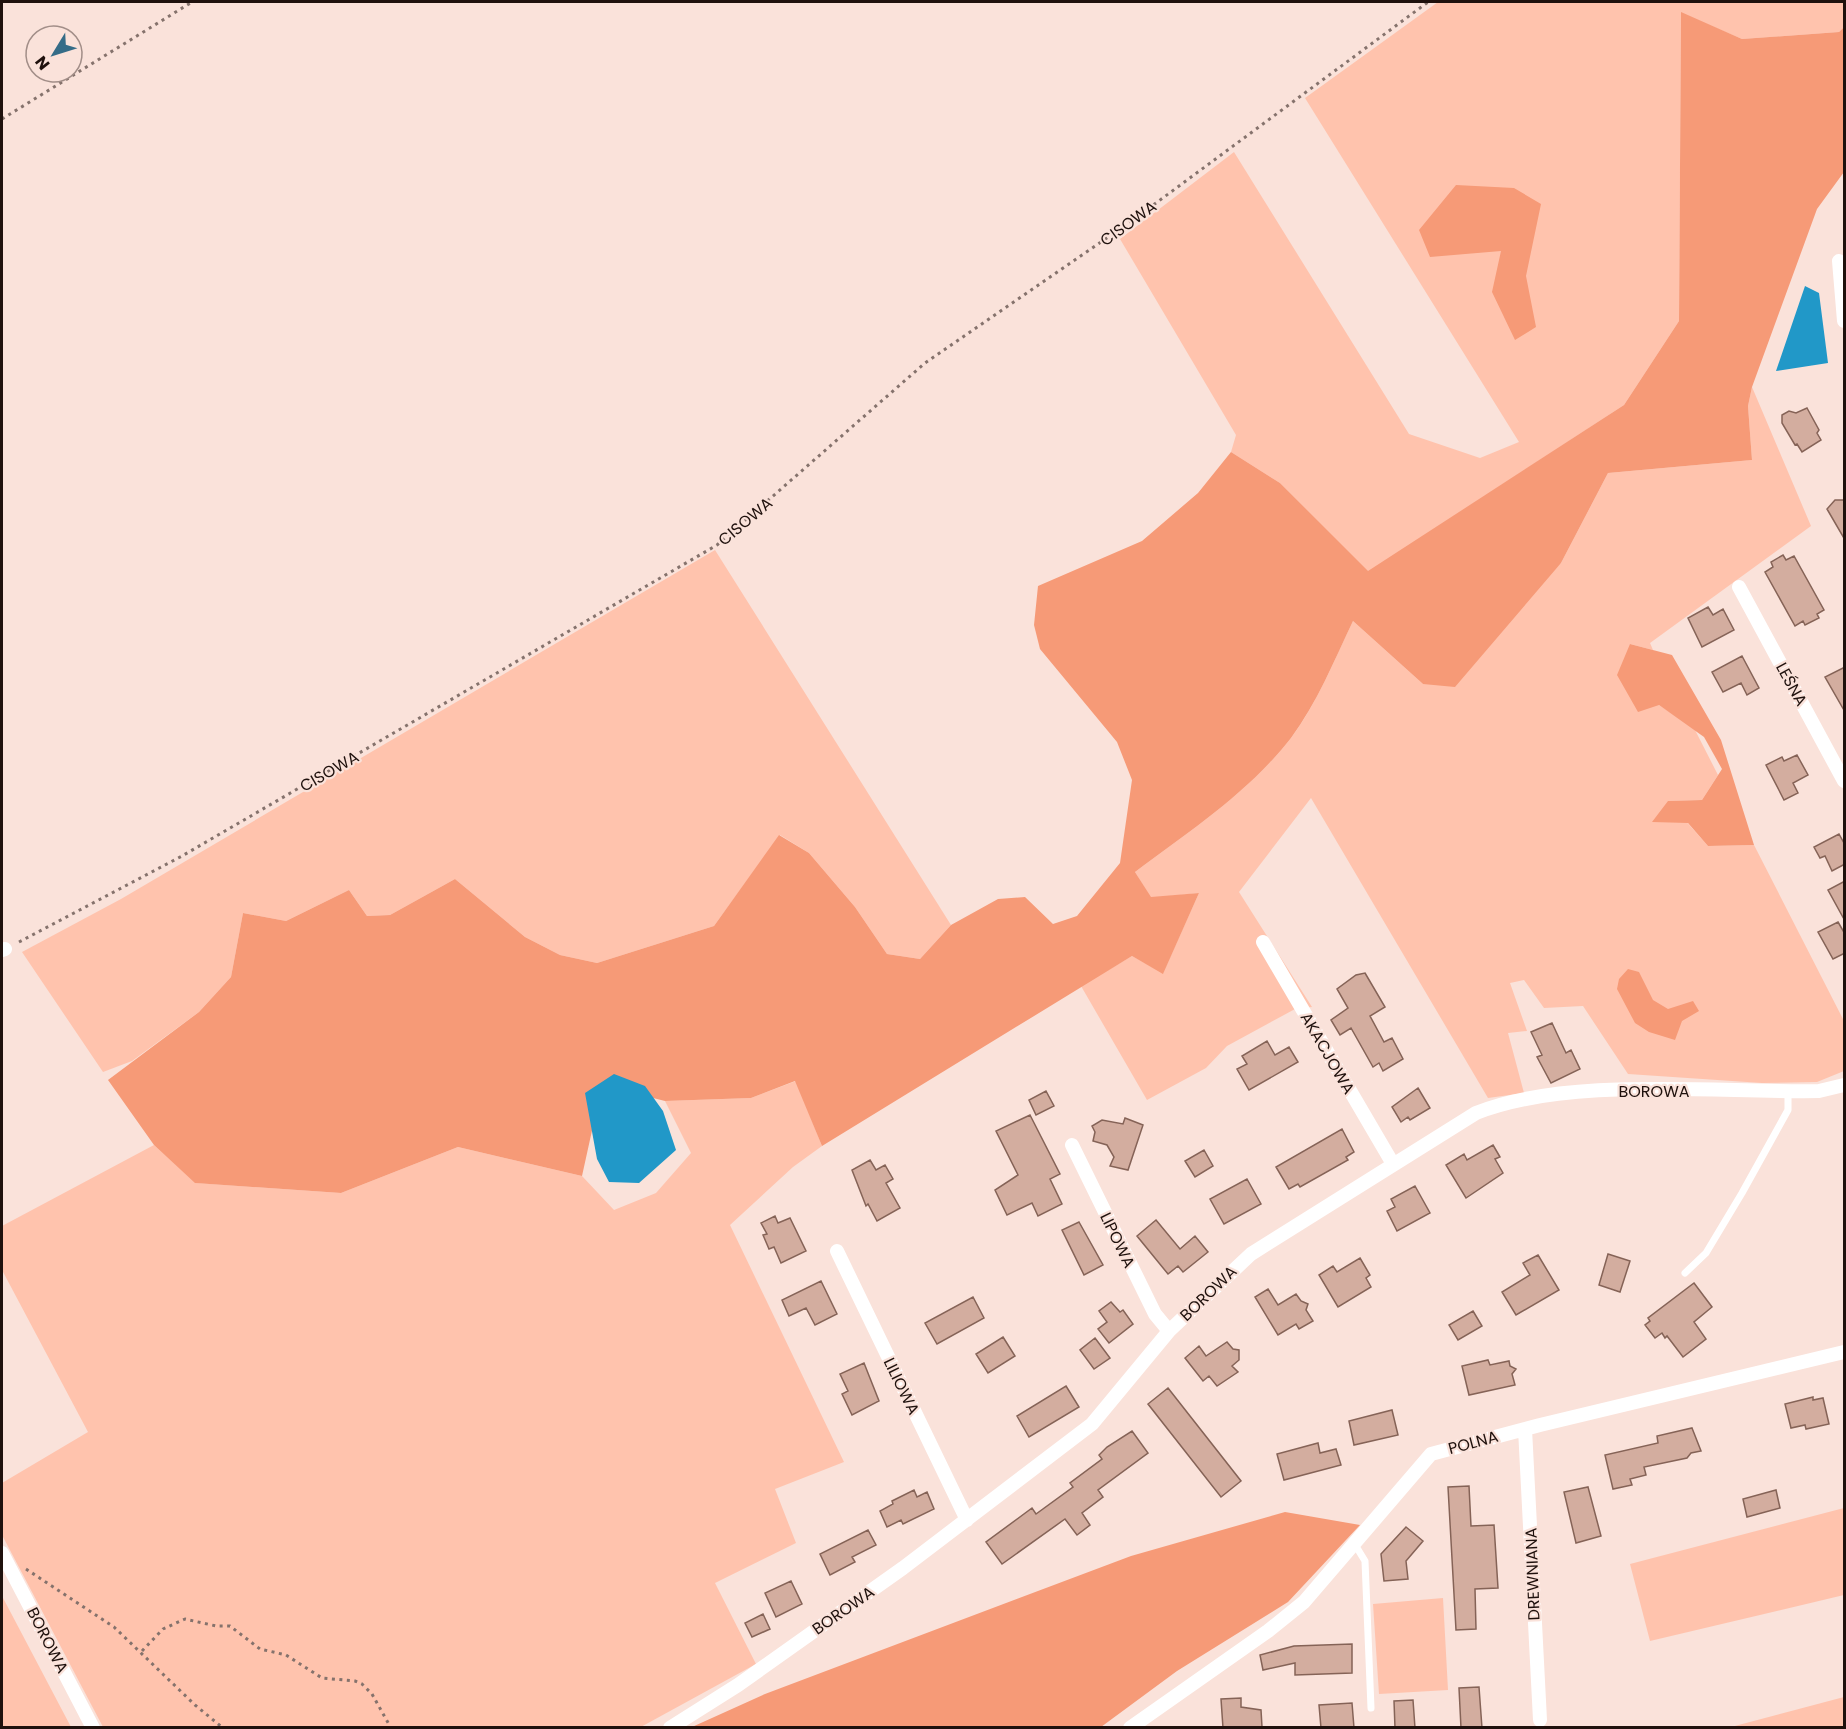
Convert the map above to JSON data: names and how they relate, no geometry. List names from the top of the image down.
{
  "streets": {
    "street": [
      "LEŚNA",
      "AKACJOWA",
      "BOROWA",
      "LIPOWA",
      "LILIOWA",
      "POLNA",
      "DREWNIANA"
    ],
    "path": ["CISOWA"]
  },
  "crossings": [
    ["AKACJOWA", "BOROWA"],
    ["BOROWA", "LIPOWA"],
    ["BOROWA", "LILIOWA"],
    ["POLNA", "DREWNIANA"]
  ],
  "north": "bottom left"
}
